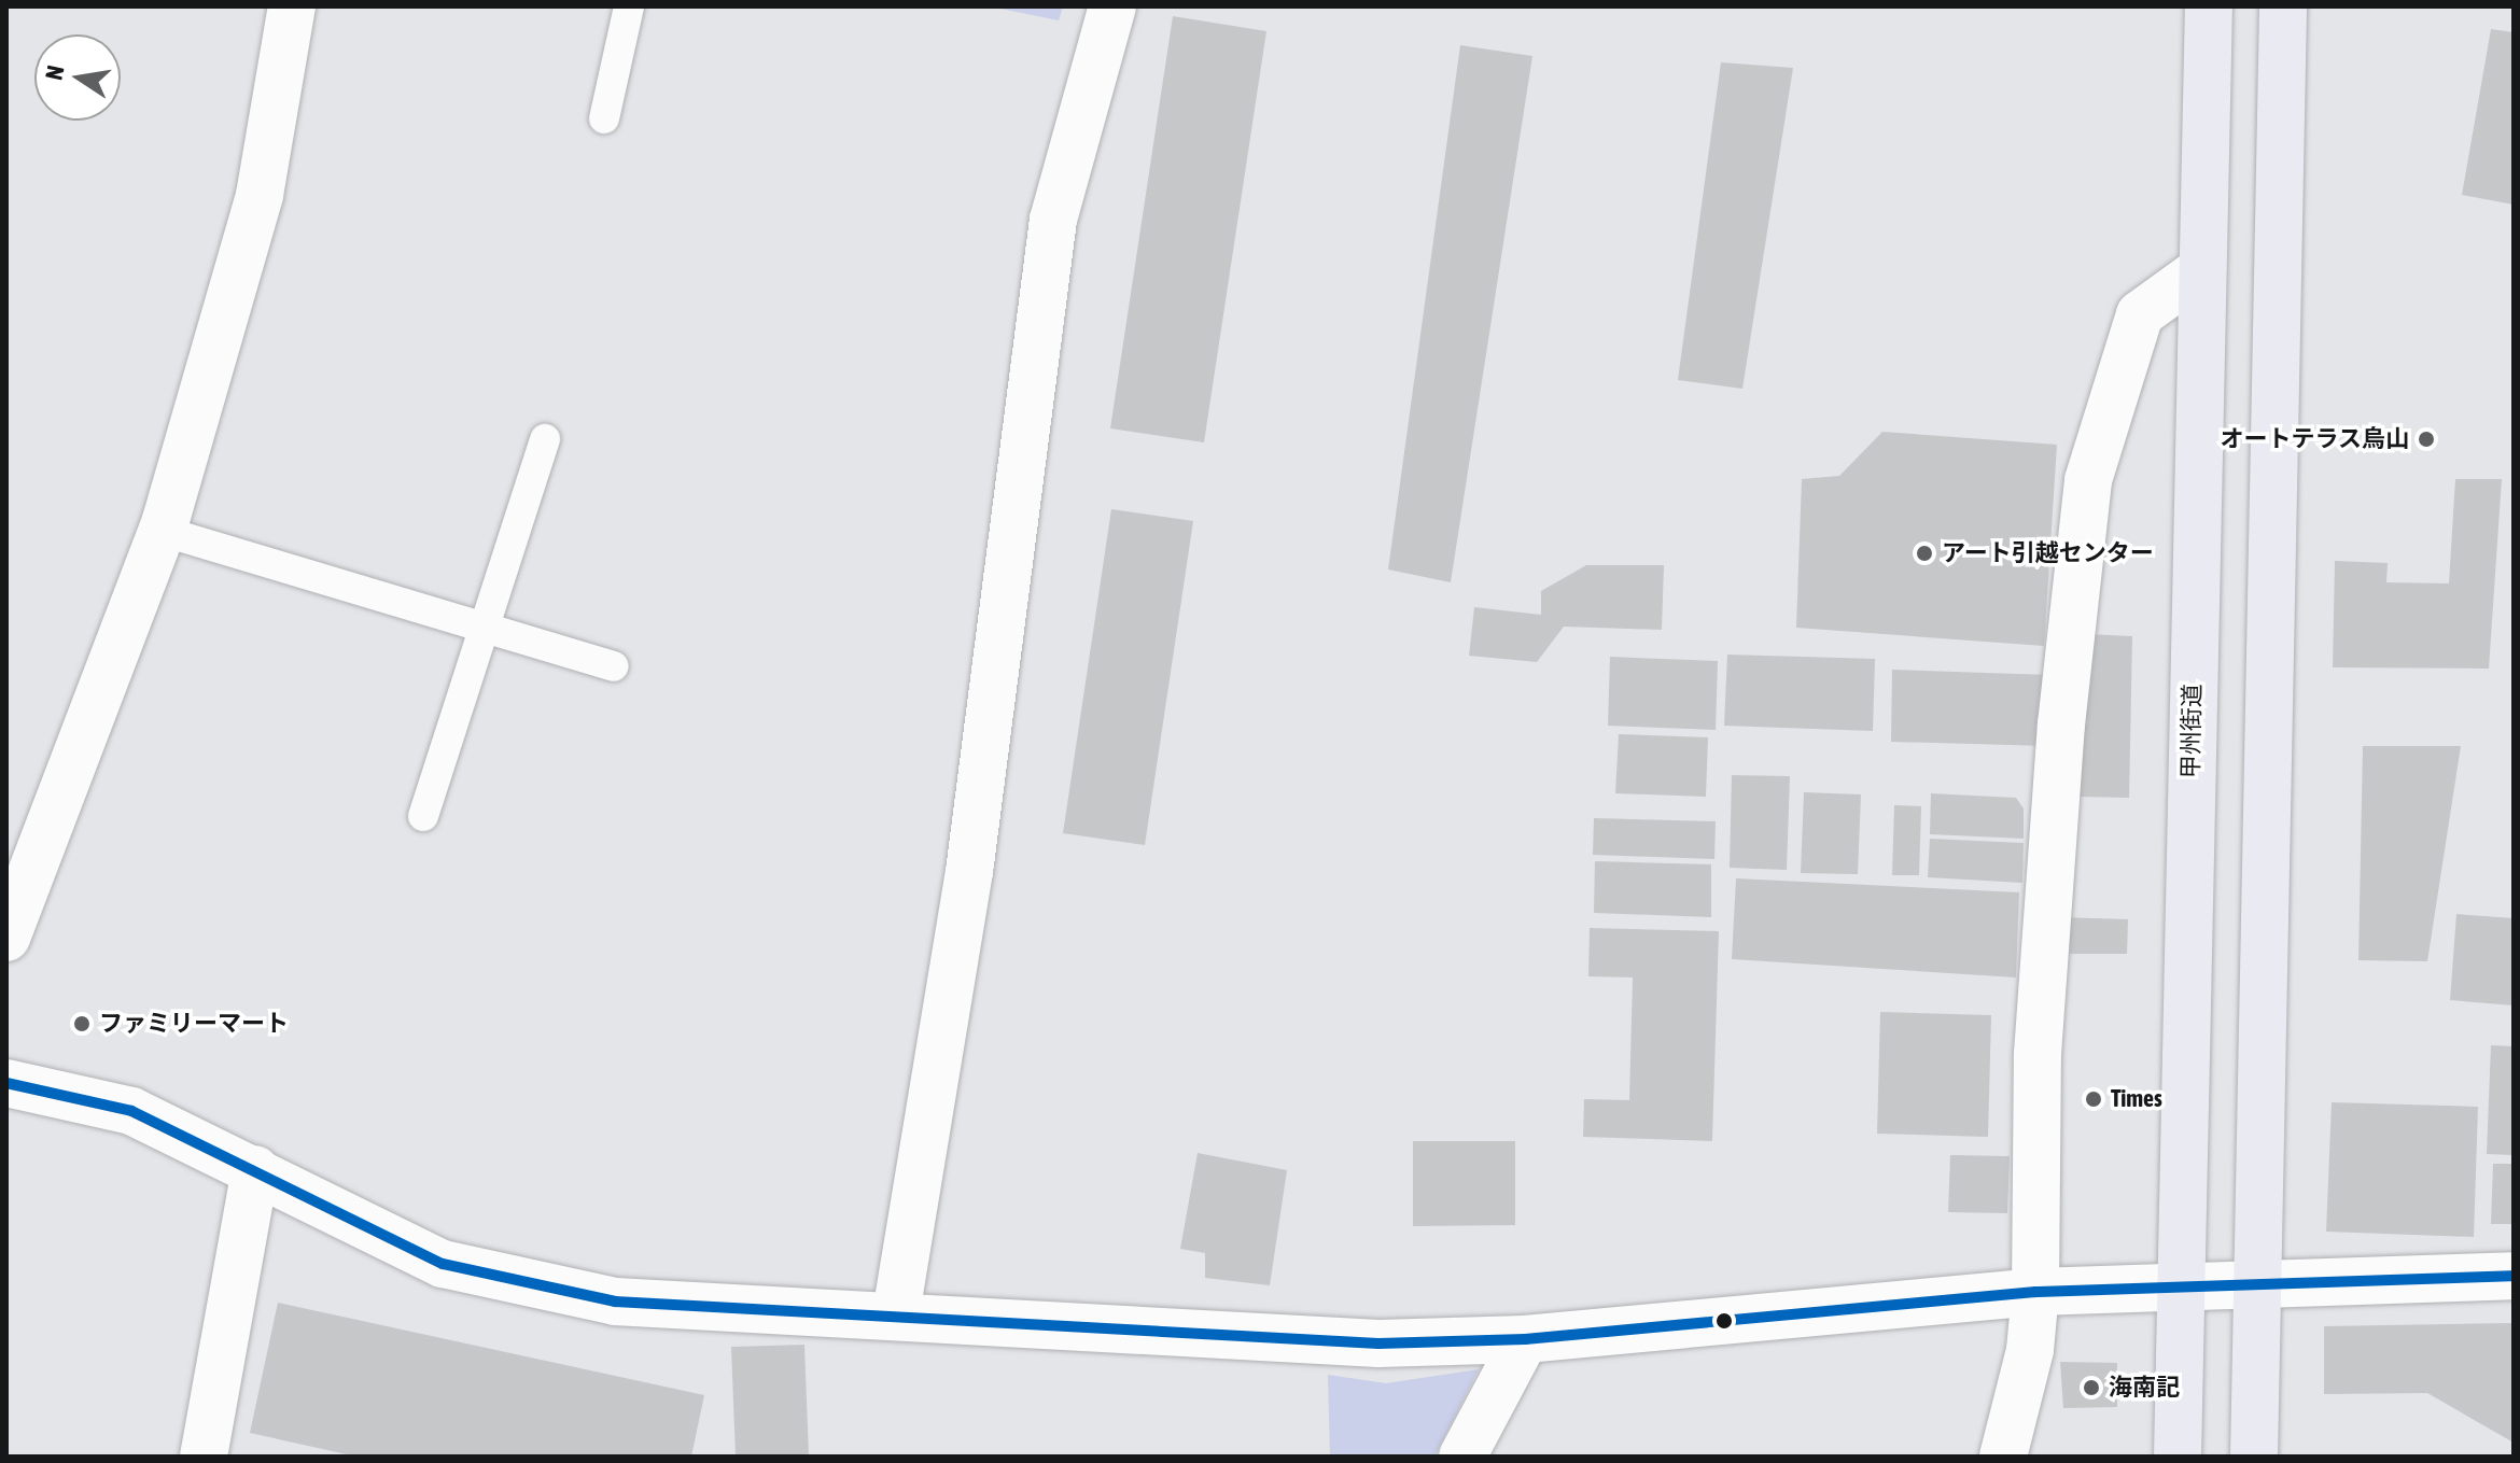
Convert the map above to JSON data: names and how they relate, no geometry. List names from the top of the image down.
{
  "streets": {
    "highway": ["甲州街道"]
  },
  "places": [
    "オートテラス烏山",
    "アート引越センター",
    "ファミリーマート",
    "Times",
    "海南記"
  ],
  "north": "left"
}
